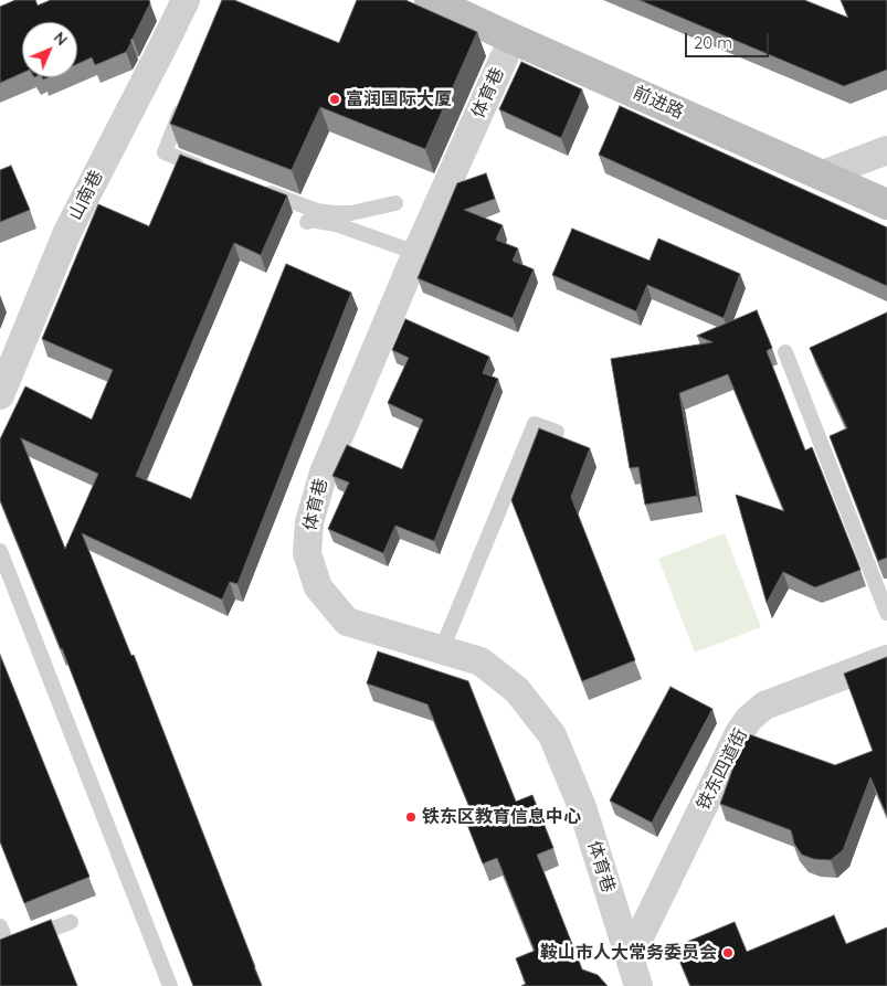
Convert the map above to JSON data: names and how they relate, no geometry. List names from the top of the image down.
{
  "streets": {
    "main road": ["前进路"],
    "street": ["体育巷", "山南巷", "铁东四道街"]
  },
  "crossings": [
    ["体育巷", "前进路"],
    ["体育巷", "铁东四道街"]
  ],
  "places": ["富润国际大厦", "铁东区教育信息中心", "鞍山市人大常务委员会"],
  "scale_bar": "20 m",
  "north": "top right"
}
